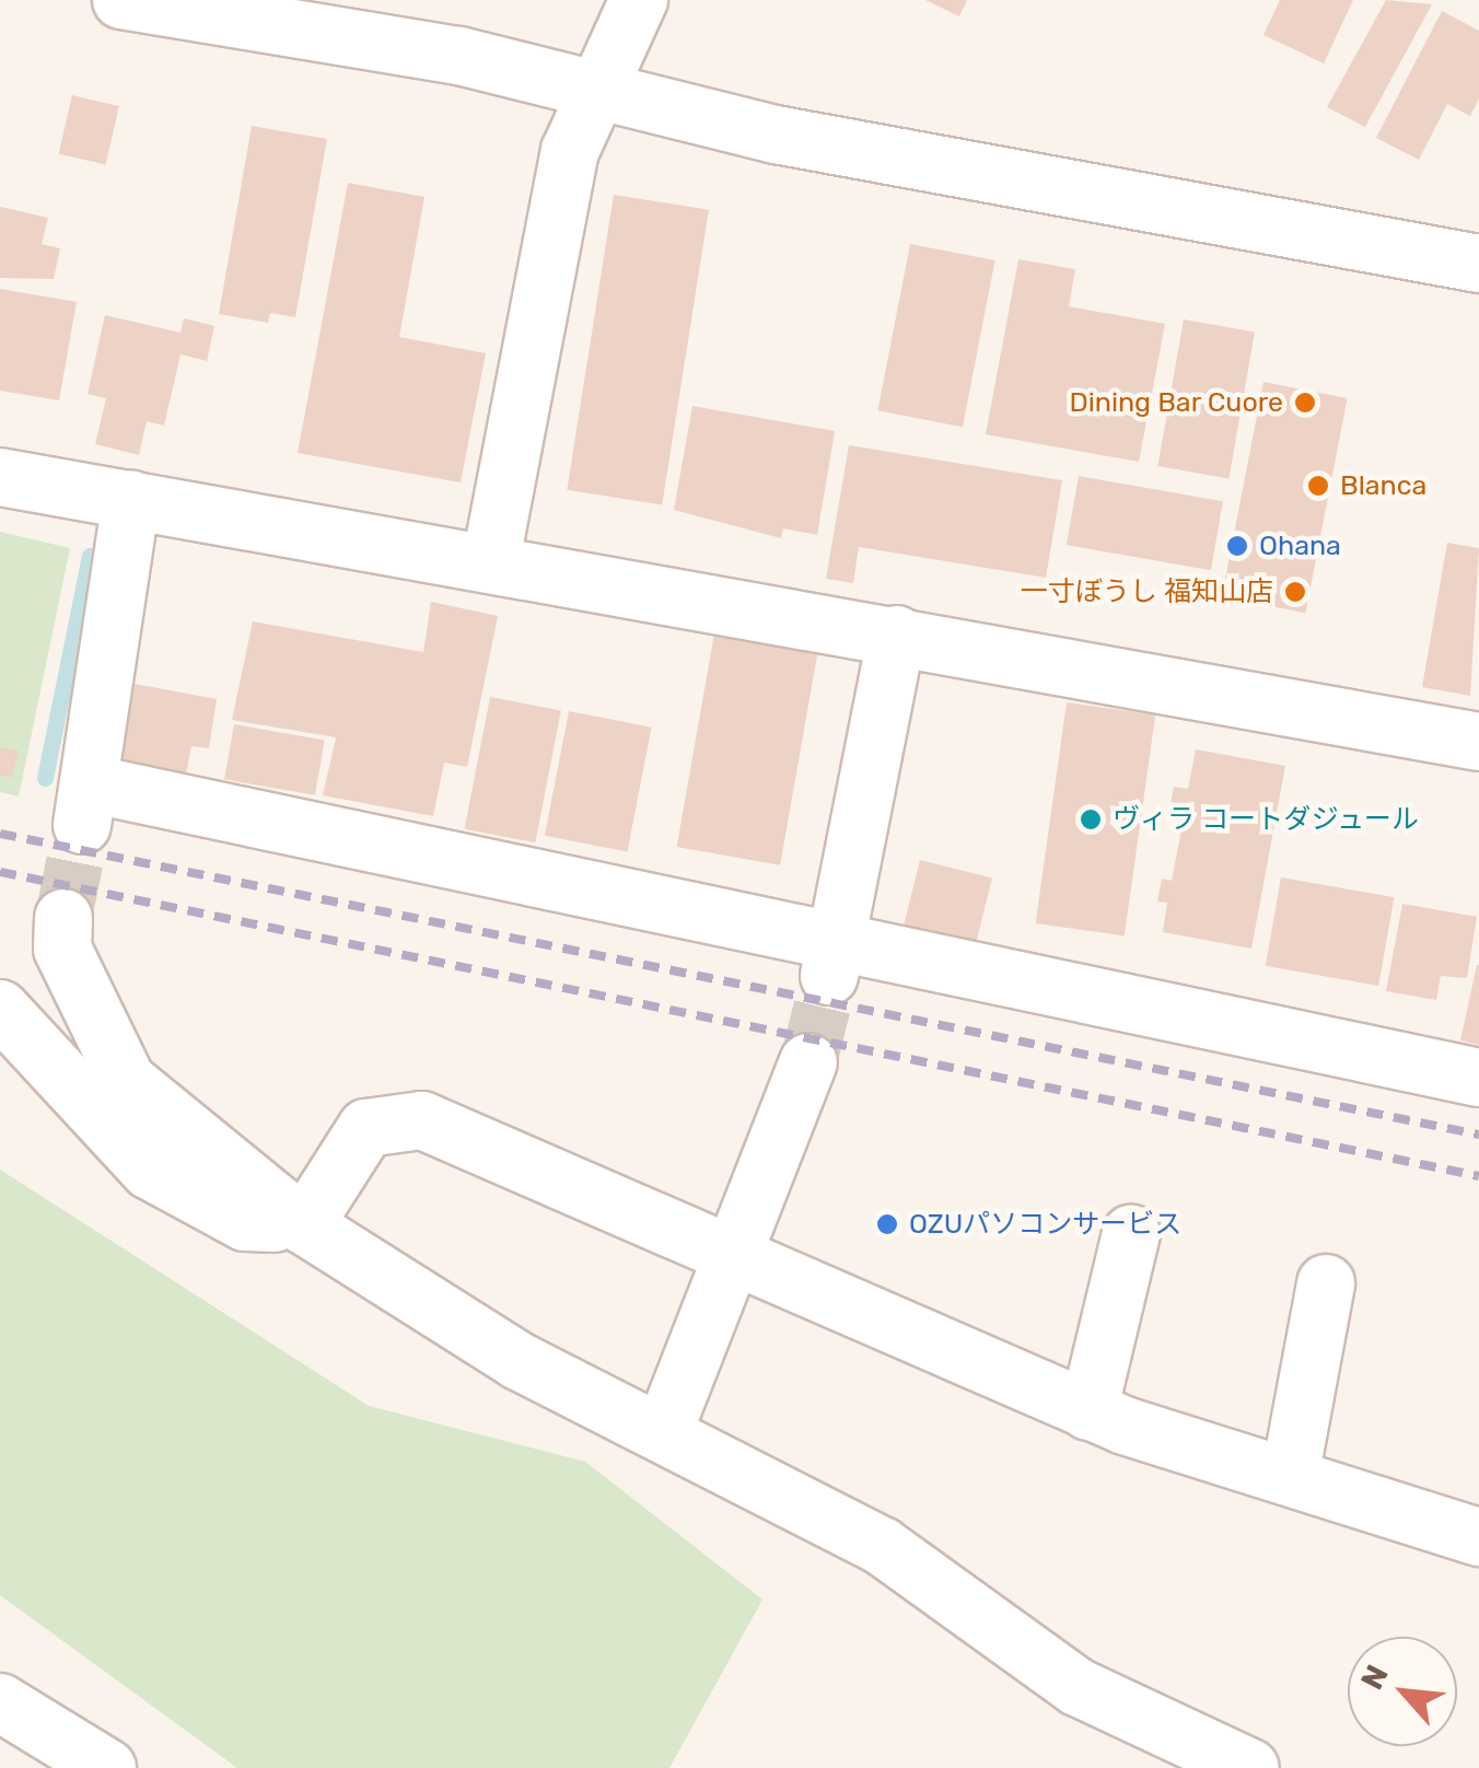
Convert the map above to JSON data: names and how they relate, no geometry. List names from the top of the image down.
{
  "places": [
    "Dining Bar Cuore",
    "Blanca",
    "Ohana",
    "一寸ぼうし 福知山店",
    "ヴィラ コートダジュール",
    "OZUパソコンサービス"
  ],
  "north": "top left"
}
